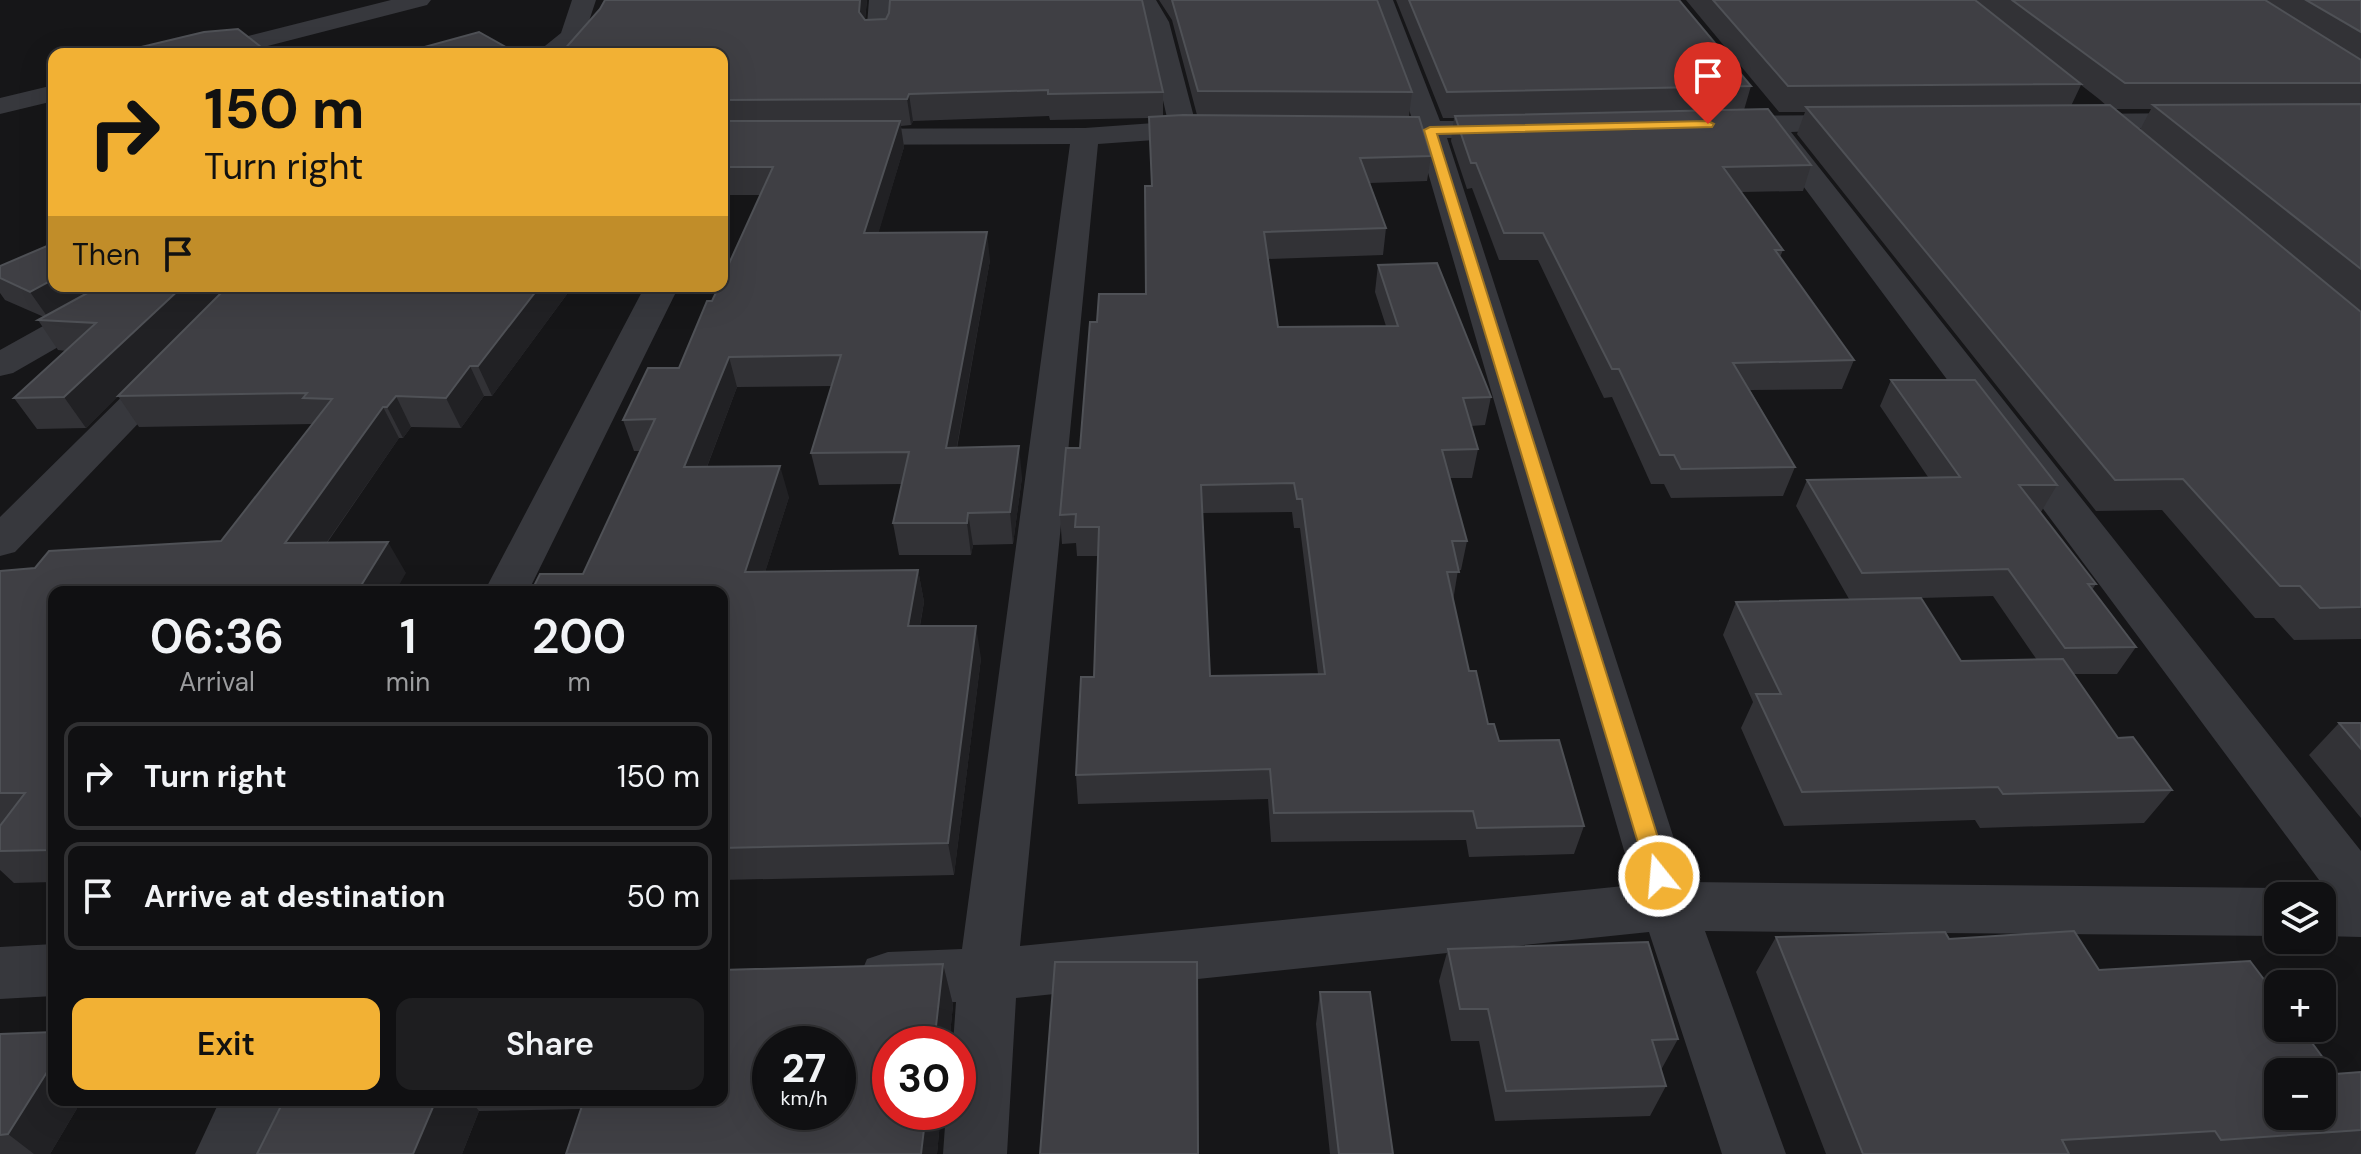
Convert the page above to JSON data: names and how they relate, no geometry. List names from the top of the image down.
{
  "page": {
    "turn": ["150 m", "Turn right"],
    "then": "Then",
    "eta": [
      "06:36",
      "Arrival",
      "1",
      "min",
      "200",
      "m"
    ],
    "list": [
      {
        "name": "Turn right",
        "value": "150 m"
      },
      {
        "name": "Arrive at destination",
        "value": "50 m"
      }
    ],
    "map_buttons": ["+", "−"],
    "buttons": ["Exit", "Share"],
    "speed": "27 km/h",
    "limit": "30"
  }
}
